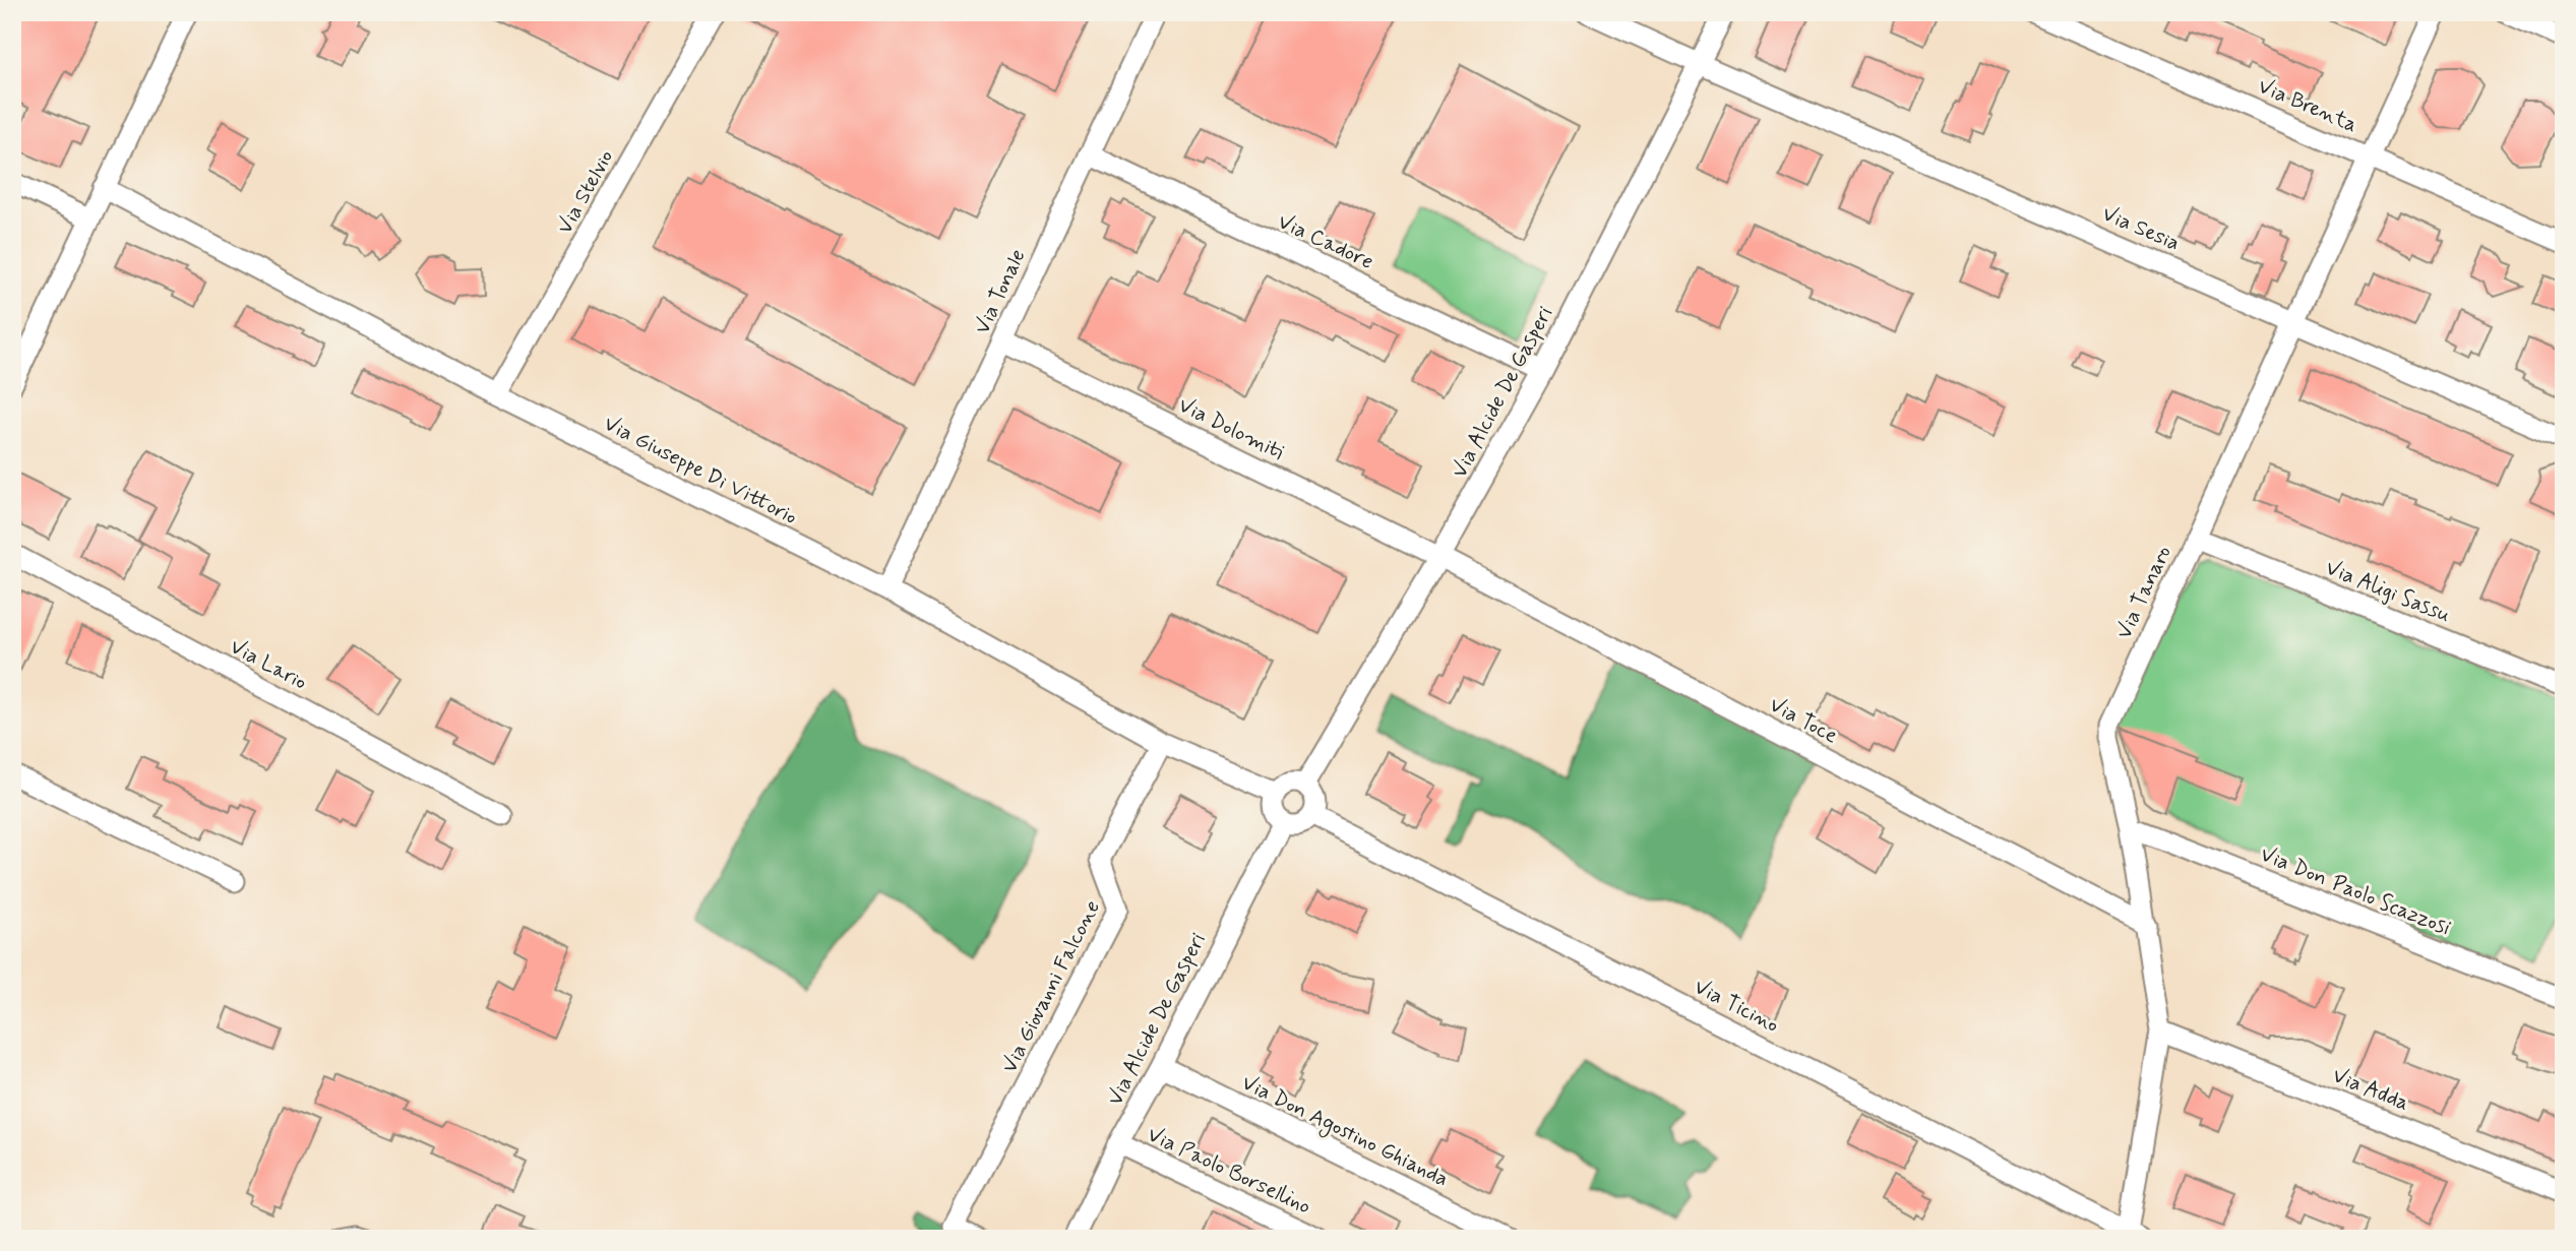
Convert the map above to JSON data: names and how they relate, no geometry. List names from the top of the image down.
{
  "streets": {
    "street": [
      "Via Brenta",
      "Via Stelvio",
      "Via Sesia",
      "Via Cadore",
      "Via Tonale",
      "Via Alcide De Gasperi",
      "Via Dolomiti",
      "Via Giuseppe Di Vittorio",
      "Via Aligi Sassu",
      "Via Tanaro",
      "Via Lario",
      "Via Toce",
      "Via Don Paolo Scazzosi",
      "Via Giovanni Falcone",
      "Via Ticino",
      "Via Adda",
      "Via Don Agostino Ghianda",
      "Via Paolo Borsellino"
    ]
  },
  "crossings": [
    ["Via Brenta", "Via Tanaro"],
    ["Via Stelvio", "Via Giuseppe Di Vittorio"],
    ["Via Sesia", "Via Alcide De Gasperi"],
    ["Via Sesia", "Via Tanaro"],
    ["Via Cadore", "Via Tonale"],
    ["Via Cadore", "Via Alcide De Gasperi"],
    ["Via Tonale", "Via Dolomiti"],
    ["Via Tonale", "Via Giuseppe Di Vittorio"],
    ["Via Alcide De Gasperi", "Via Dolomiti"],
    ["Via Alcide De Gasperi", "Via Giuseppe Di Vittorio"],
    ["Via Alcide De Gasperi", "Via Toce"],
    ["Via Alcide De Gasperi", "Via Ticino"],
    ["Via Alcide De Gasperi", "Via Don Agostino Ghianda"],
    ["Via Alcide De Gasperi", "Via Paolo Borsellino"],
    ["Via Dolomiti", "Via Toce"],
    ["Via Giuseppe Di Vittorio", "Via Giovanni Falcone"],
    ["Via Giuseppe Di Vittorio", "Via Ticino"],
    ["Via Aligi Sassu", "Via Tanaro"],
    ["Via Tanaro", "Via Toce"],
    ["Via Tanaro", "Via Don Paolo Scazzosi"],
    ["Via Tanaro", "Via Ticino"],
    ["Via Tanaro", "Via Adda"]
  ]
}
